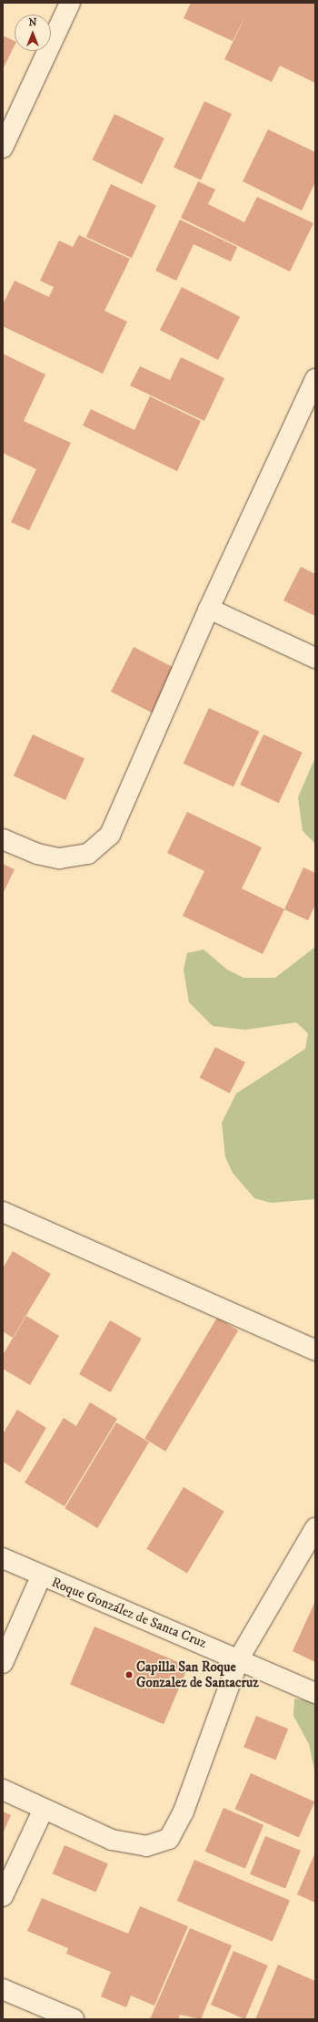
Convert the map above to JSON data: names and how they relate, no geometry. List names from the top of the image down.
{
  "streets": {
    "street": ["Roque González de Santa Cruz"]
  },
  "places": ["Capilla San Roque Gonzalez de Santacruz"],
  "north": "top"
}
